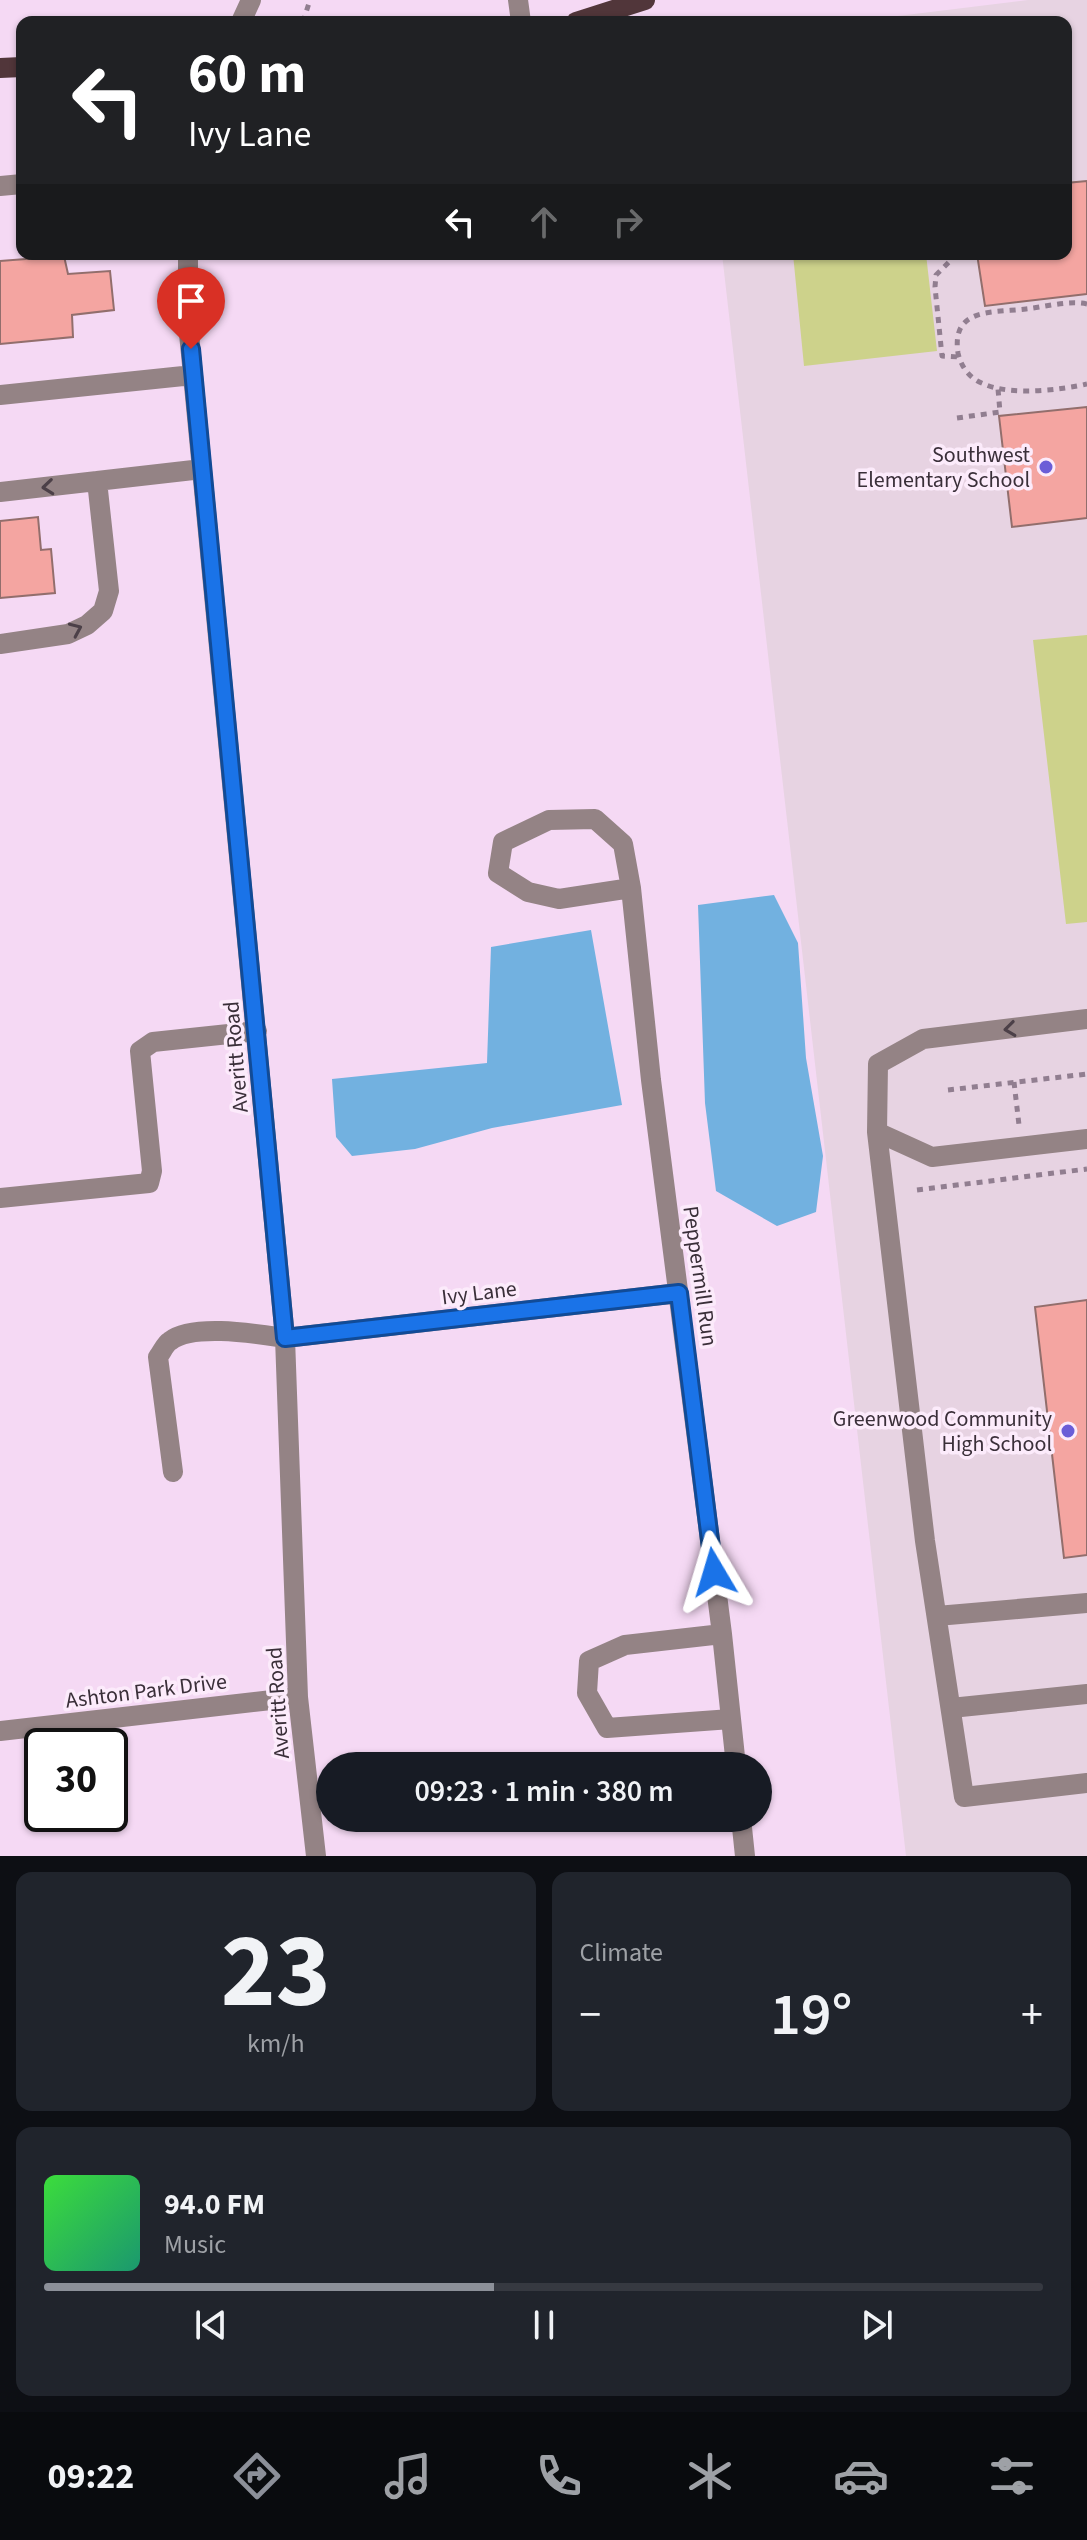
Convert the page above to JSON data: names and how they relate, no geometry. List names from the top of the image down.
{
  "streets": {
    "street": [
      "Averitt Road",
      "Peppermill Run",
      "Ivy Lane",
      "Ashton Park Drive"
    ]
  },
  "crossings": [
    ["Averitt Road", "Ivy Lane"],
    ["Averitt Road", "Ashton Park Drive"],
    ["Peppermill Run", "Ivy Lane"]
  ],
  "places": ["Southwest Elementary School", "Greenwood Community High School"],
  "page": {
    "turn": ["60 m", "Ivy Lane"],
    "limit": "30",
    "trip": "09:23 · 1 min · 380 m",
    "tile": [
      ["23", "km/h"],
      "Climate"
    ],
    "heat": ["−", "19°", "+"],
    "song": ["94.0 FM", "Music"],
    "tabs": "09:22"
  }
}
